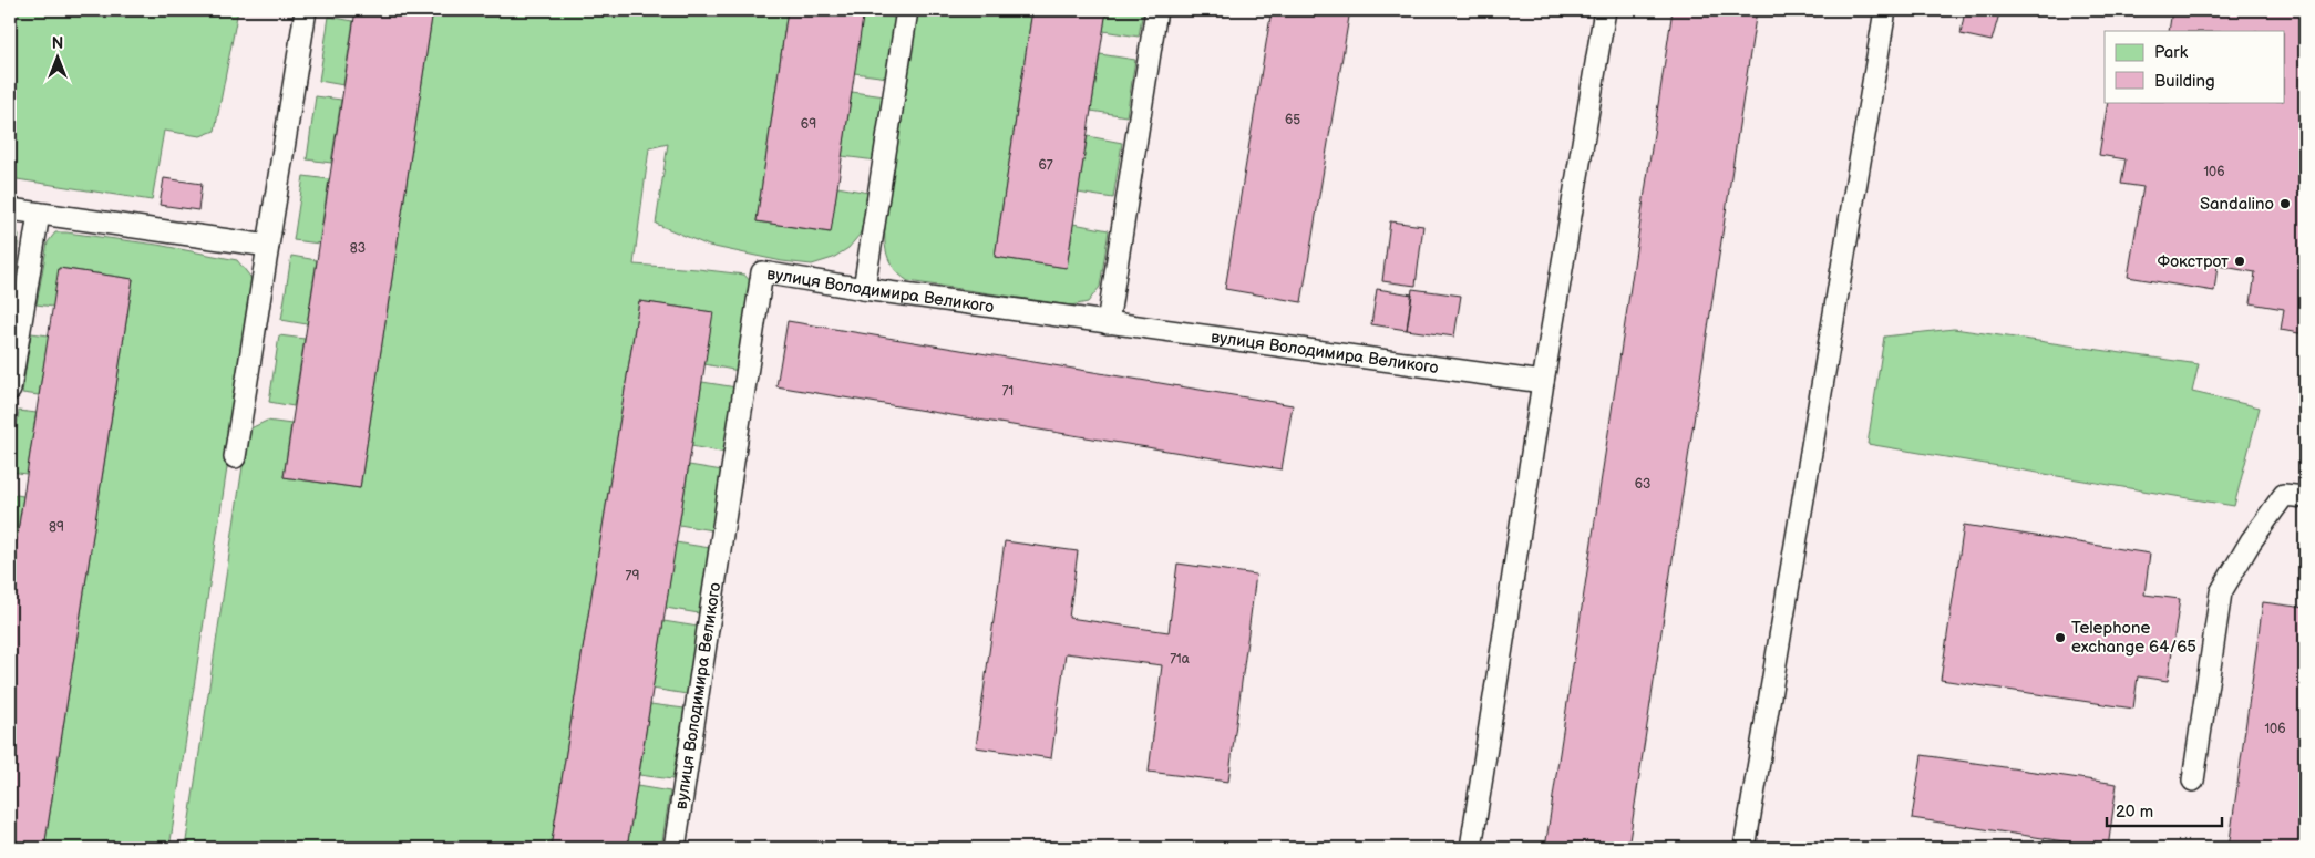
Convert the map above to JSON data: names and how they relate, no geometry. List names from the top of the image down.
{
  "streets": {
    "lane": ["вулиця Володимира Великого"]
  },
  "places": ["Sandalino", "Фокстрот", "Telephone exchange 64/65"],
  "house_numbers": [
    "65",
    "69",
    "67",
    "106",
    "83",
    "71",
    "63",
    "89",
    "79",
    "71а",
    "106"
  ],
  "legend": ["Park", "Building"],
  "scale_bar": "20 m",
  "north": "top"
}
